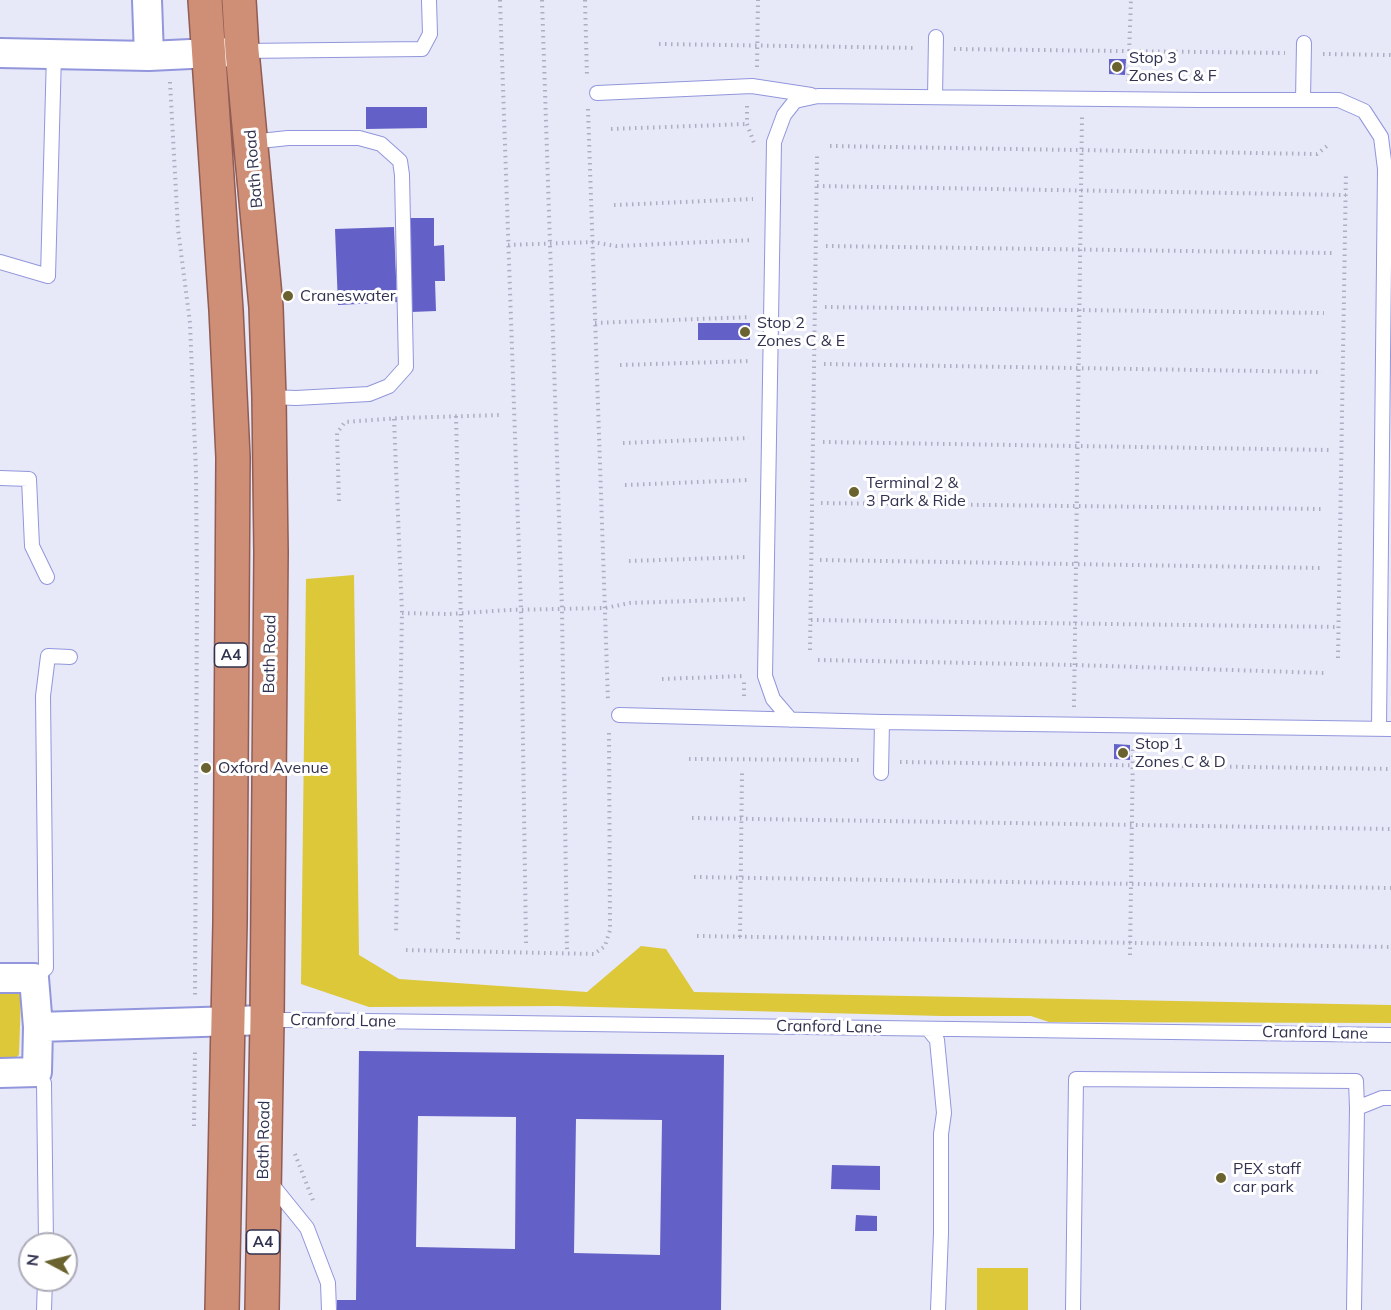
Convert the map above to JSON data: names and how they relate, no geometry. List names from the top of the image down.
{
  "streets": {
    "highway": ["Bath Road", "A4"],
    "lane": ["Cranford Lane"]
  },
  "crossings": [
    ["Bath Road", "Cranford Lane"]
  ],
  "places": [
    "Stop 3 Zones C & F",
    "Craneswater",
    "Stop 2 Zones C & E",
    "Terminal 2 & 3 Park & Ride",
    "Stop 1 Zones C & D",
    "Oxford Avenue",
    "PEX staff car park"
  ],
  "north": "left"
}
